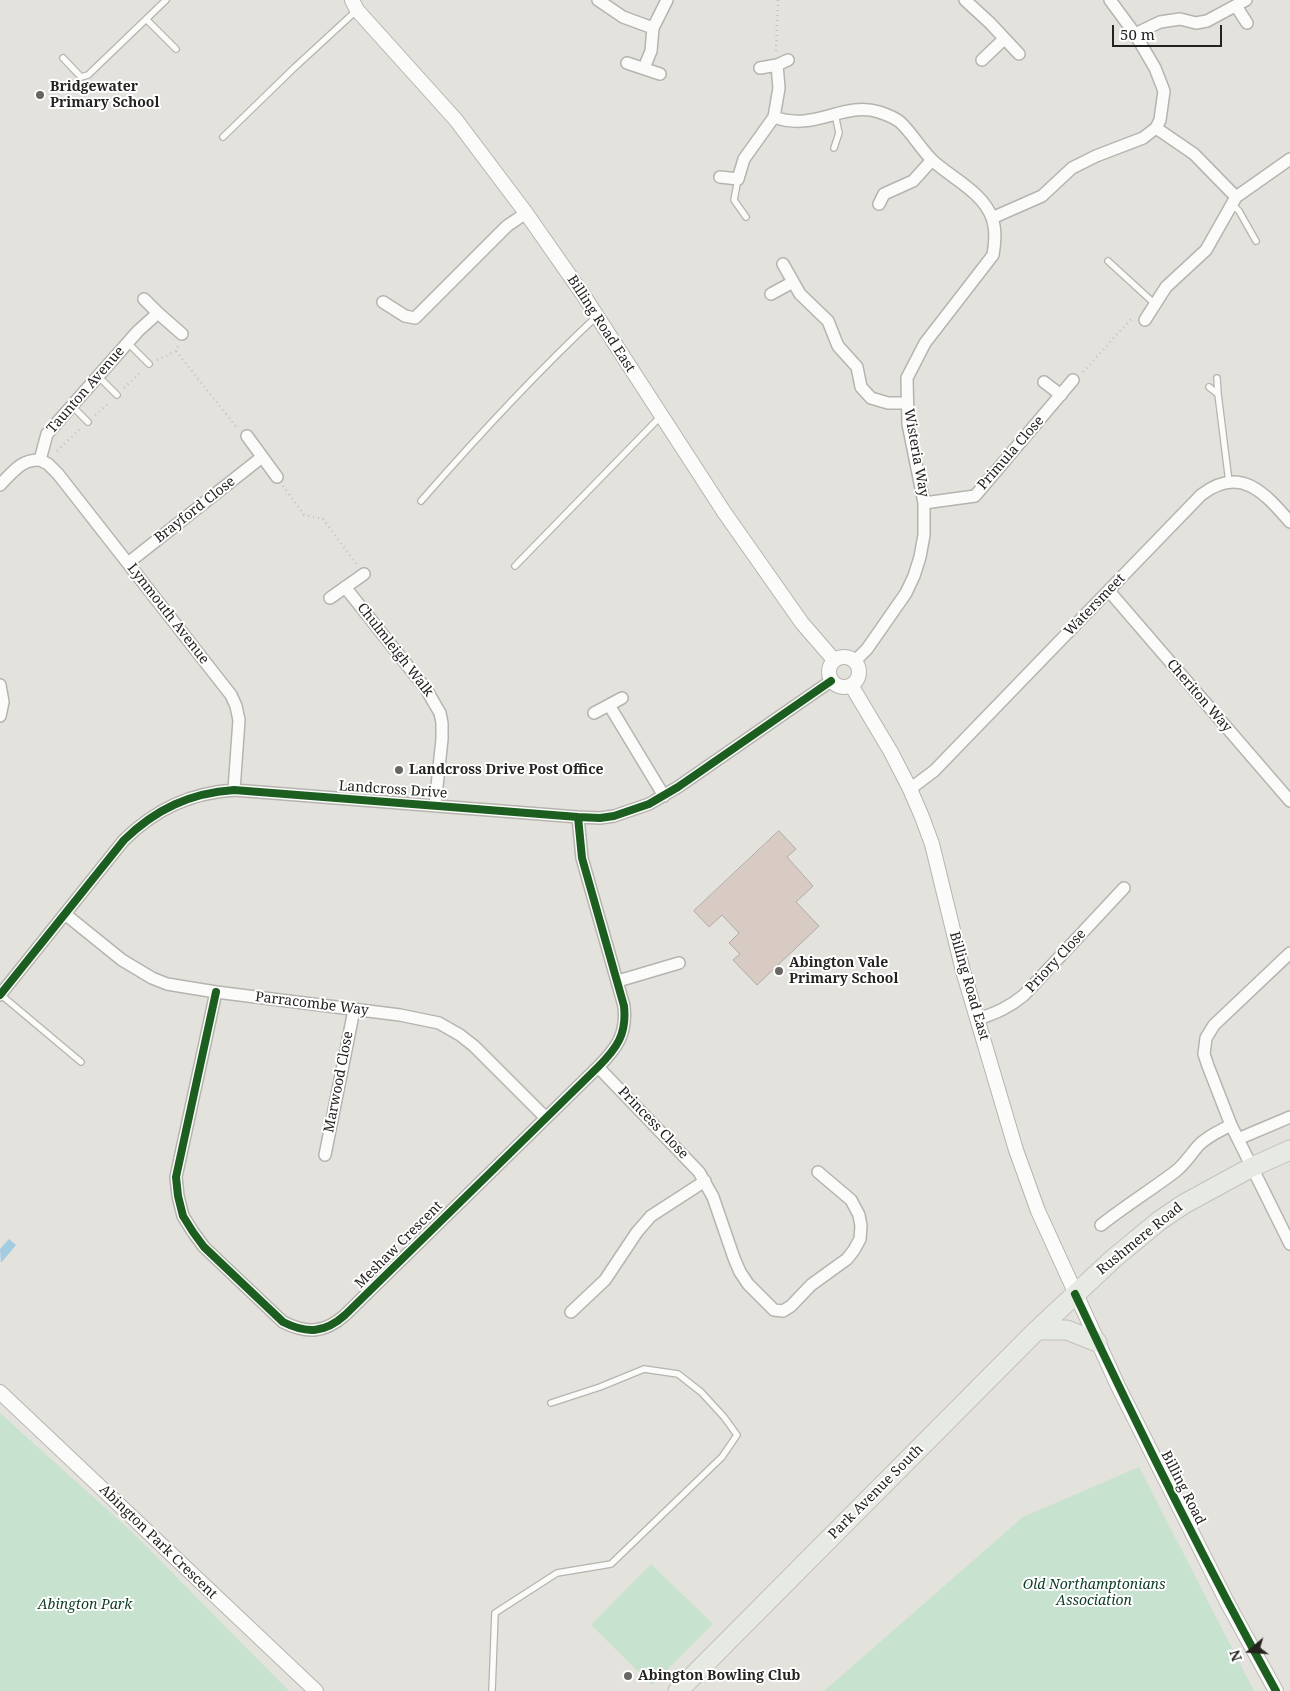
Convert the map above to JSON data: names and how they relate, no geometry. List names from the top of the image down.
{
  "streets": {
    "main road": ["Rushmere Road", "Park Avenue South"],
    "street": [
      "Billing Road East",
      "Taunton Avenue",
      "Wisteria Way",
      "Primula Close",
      "Brayford Close",
      "Watersmeet",
      "Lynmouth Avenue",
      "Chulmleigh Walk",
      "Cheriton Way",
      "Landcross Drive",
      "Priory Close",
      "Parracombe Way",
      "Marwood Close",
      "Princess Close",
      "Meshaw Crescent",
      "Billing Road",
      "Abington Park Crescent"
    ]
  },
  "crossings": [
    ["Billing Road East", "Wisteria Way"],
    ["Billing Road East", "Watersmeet"],
    ["Billing Road East", "Landcross Drive"],
    ["Billing Road East", "Priory Close"],
    ["Billing Road East", "Rushmere Road"],
    ["Billing Road East", "Billing Road"],
    ["Billing Road East", "Park Avenue South"],
    ["Taunton Avenue", "Lynmouth Avenue"],
    ["Wisteria Way", "Primula Close"],
    ["Wisteria Way", "Landcross Drive"],
    ["Brayford Close", "Lynmouth Avenue"],
    ["Watersmeet", "Cheriton Way"],
    ["Lynmouth Avenue", "Landcross Drive"],
    ["Chulmleigh Walk", "Landcross Drive"],
    ["Landcross Drive", "Parracombe Way"],
    ["Landcross Drive", "Meshaw Crescent"],
    ["Parracombe Way", "Marwood Close"],
    ["Parracombe Way", "Meshaw Crescent"],
    ["Princess Close", "Meshaw Crescent"],
    ["Rushmere Road", "Billing Road"],
    ["Rushmere Road", "Park Avenue South"],
    ["Billing Road", "Park Avenue South"]
  ],
  "parks": ["Old Northamptonians Association", "Abington Park"],
  "places": [
    "Bridgewater Primary School",
    "Landcross Drive Post Office",
    "Abington Vale Primary School",
    "Abington Bowling Club"
  ],
  "scale_bar": "50 m",
  "north": "left"
}
